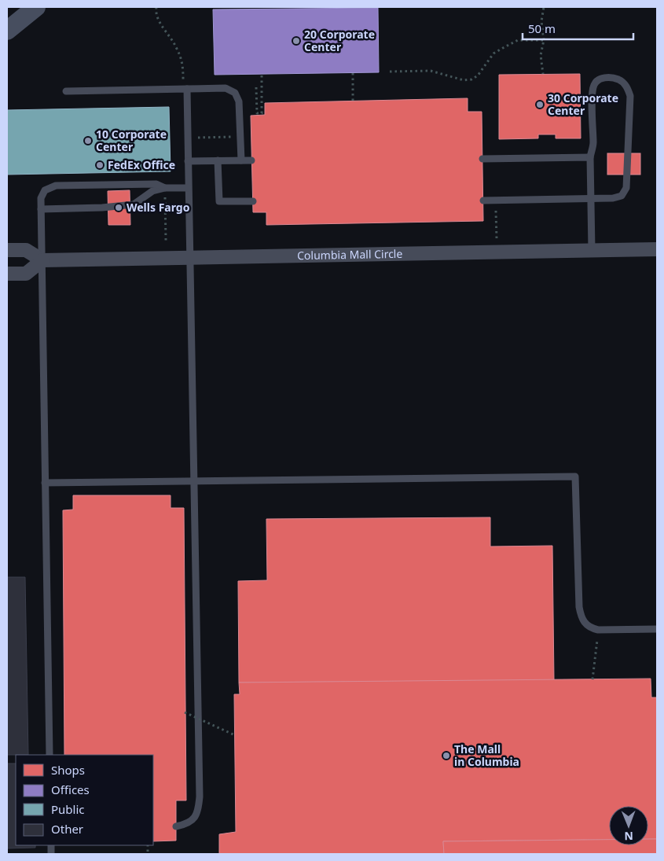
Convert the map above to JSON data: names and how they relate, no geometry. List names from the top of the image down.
{
  "streets": {
    "street": ["Columbia Mall Circle"]
  },
  "places": [
    "20 Corporate Center",
    "30 Corporate Center",
    "10 Corporate Center",
    "FedEx Office",
    "Wells Fargo",
    "The Mall in Columbia"
  ],
  "legend": [
    "Shops",
    "Offices",
    "Public",
    "Other"
  ],
  "scale_bar": "50 m",
  "north": "bottom"
}
